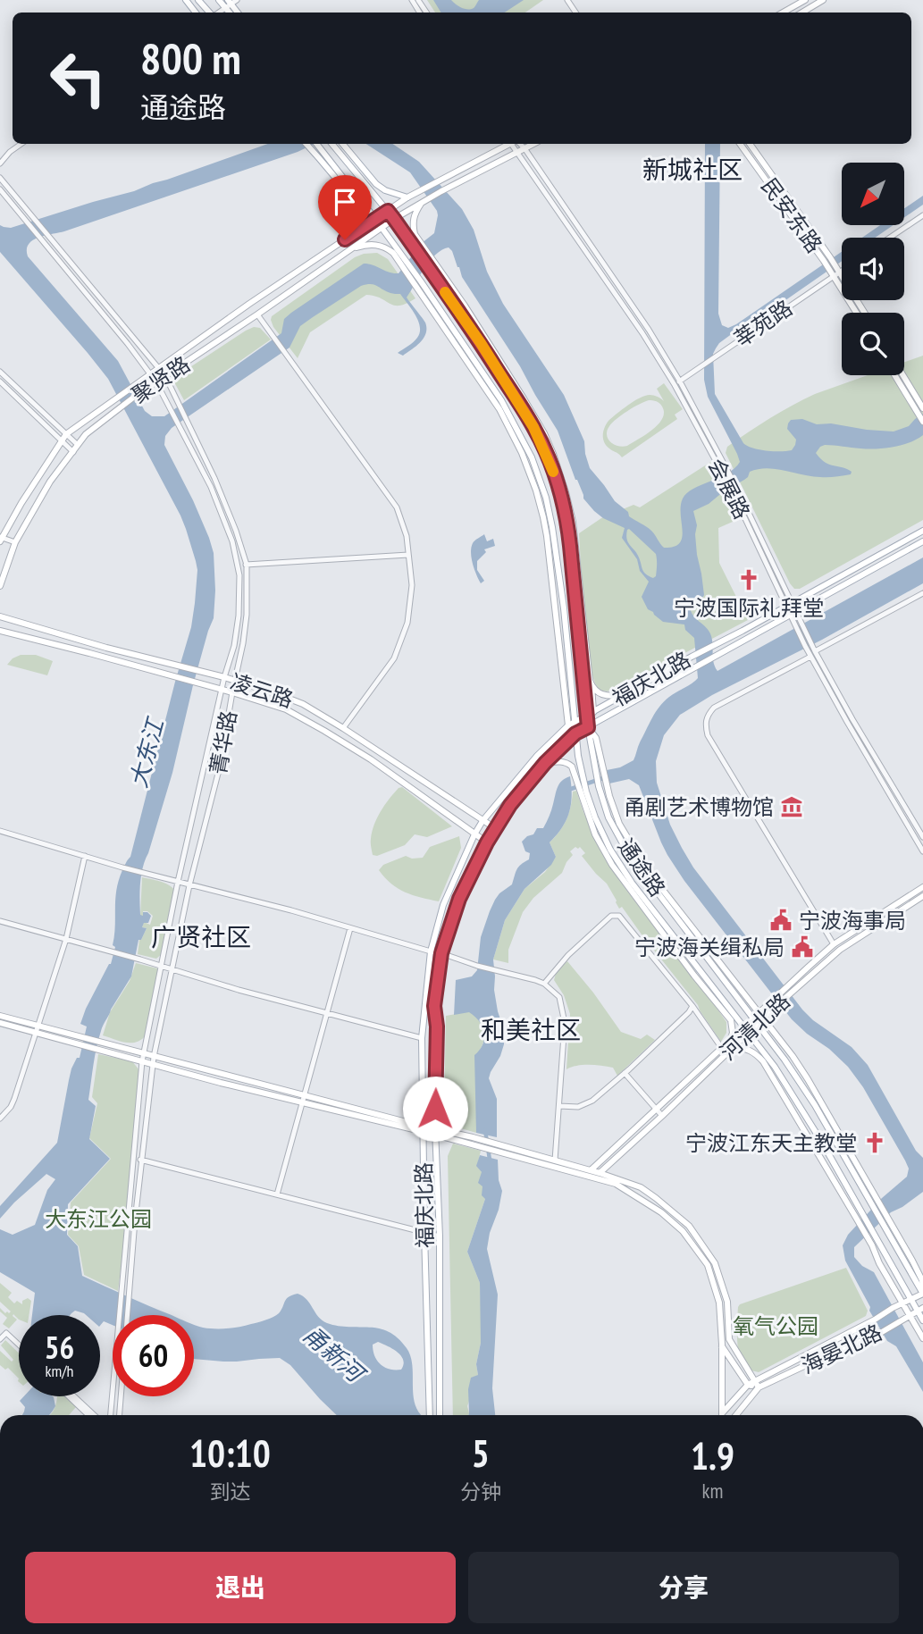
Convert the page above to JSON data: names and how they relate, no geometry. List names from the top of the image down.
{
  "streets": {
    "main road": [
      "民安东路",
      "聚贤路",
      "福庆北路",
      "凌云路",
      "通途路",
      "河清北路",
      "海晏北路"
    ],
    "street": ["莘苑路", "会展路", "菁华路"]
  },
  "crossings": [
    ["民安东路", "莘苑路"],
    ["莘苑路", "会展路"],
    ["聚贤路", "会展路"],
    ["聚贤路", "菁华路"],
    ["聚贤路", "通途路"],
    ["会展路", "福庆北路"],
    ["福庆北路", "凌云路"],
    ["福庆北路", "通途路"],
    ["凌云路", "菁华路"],
    ["通途路", "河清北路"],
    ["通途路", "海晏北路"]
  ],
  "districts": ["新城社区", "广贤社区", "和美社区"],
  "water": ["大东江", "甬新河"],
  "parks": ["大东江公园", "氧气公园"],
  "places": {
    "church": ["宁波国际礼拜堂", "宁波江东天主教堂"],
    "museum": ["甬剧艺术博物馆"],
    "public building": ["宁波海事局", "宁波海关缉私局"]
  },
  "north": "bottom left",
  "page": {
    "turn": ["800 m", "通途路"],
    "speed": "56 km/h",
    "limit": "60",
    "eta": [
      "10:10",
      "到达",
      "5",
      "分钟",
      "1.9",
      "km"
    ],
    "buttons": ["退出", "分享"]
  }
}
